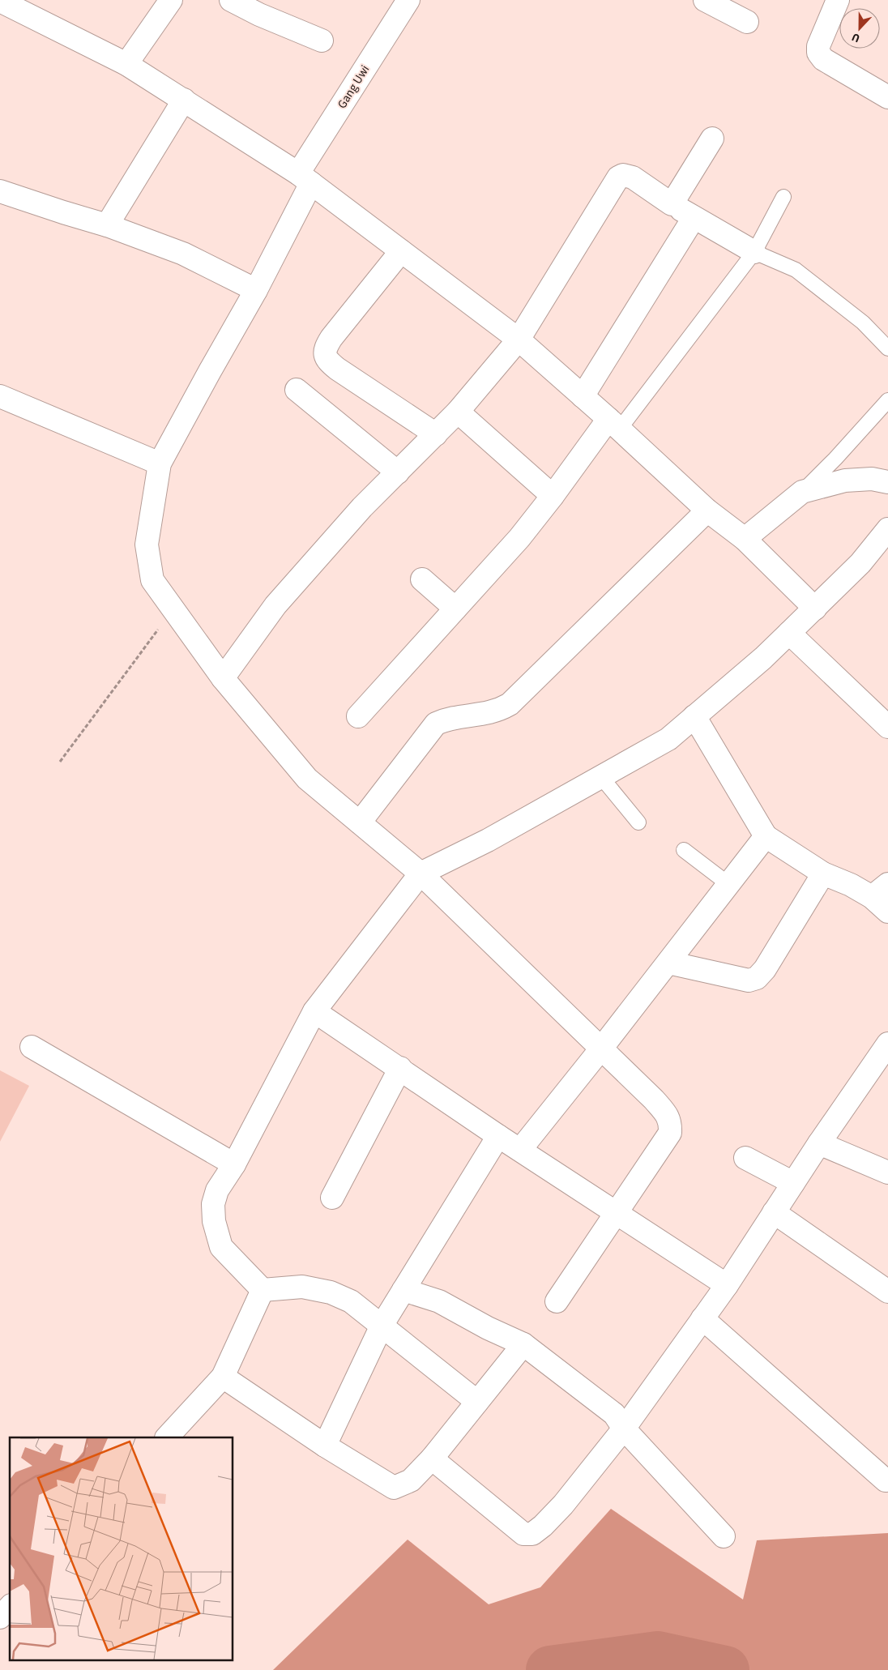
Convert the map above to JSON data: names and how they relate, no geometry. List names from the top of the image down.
{
  "streets": {
    "street": ["Gang Uwi"]
  },
  "north": "bottom"
}
